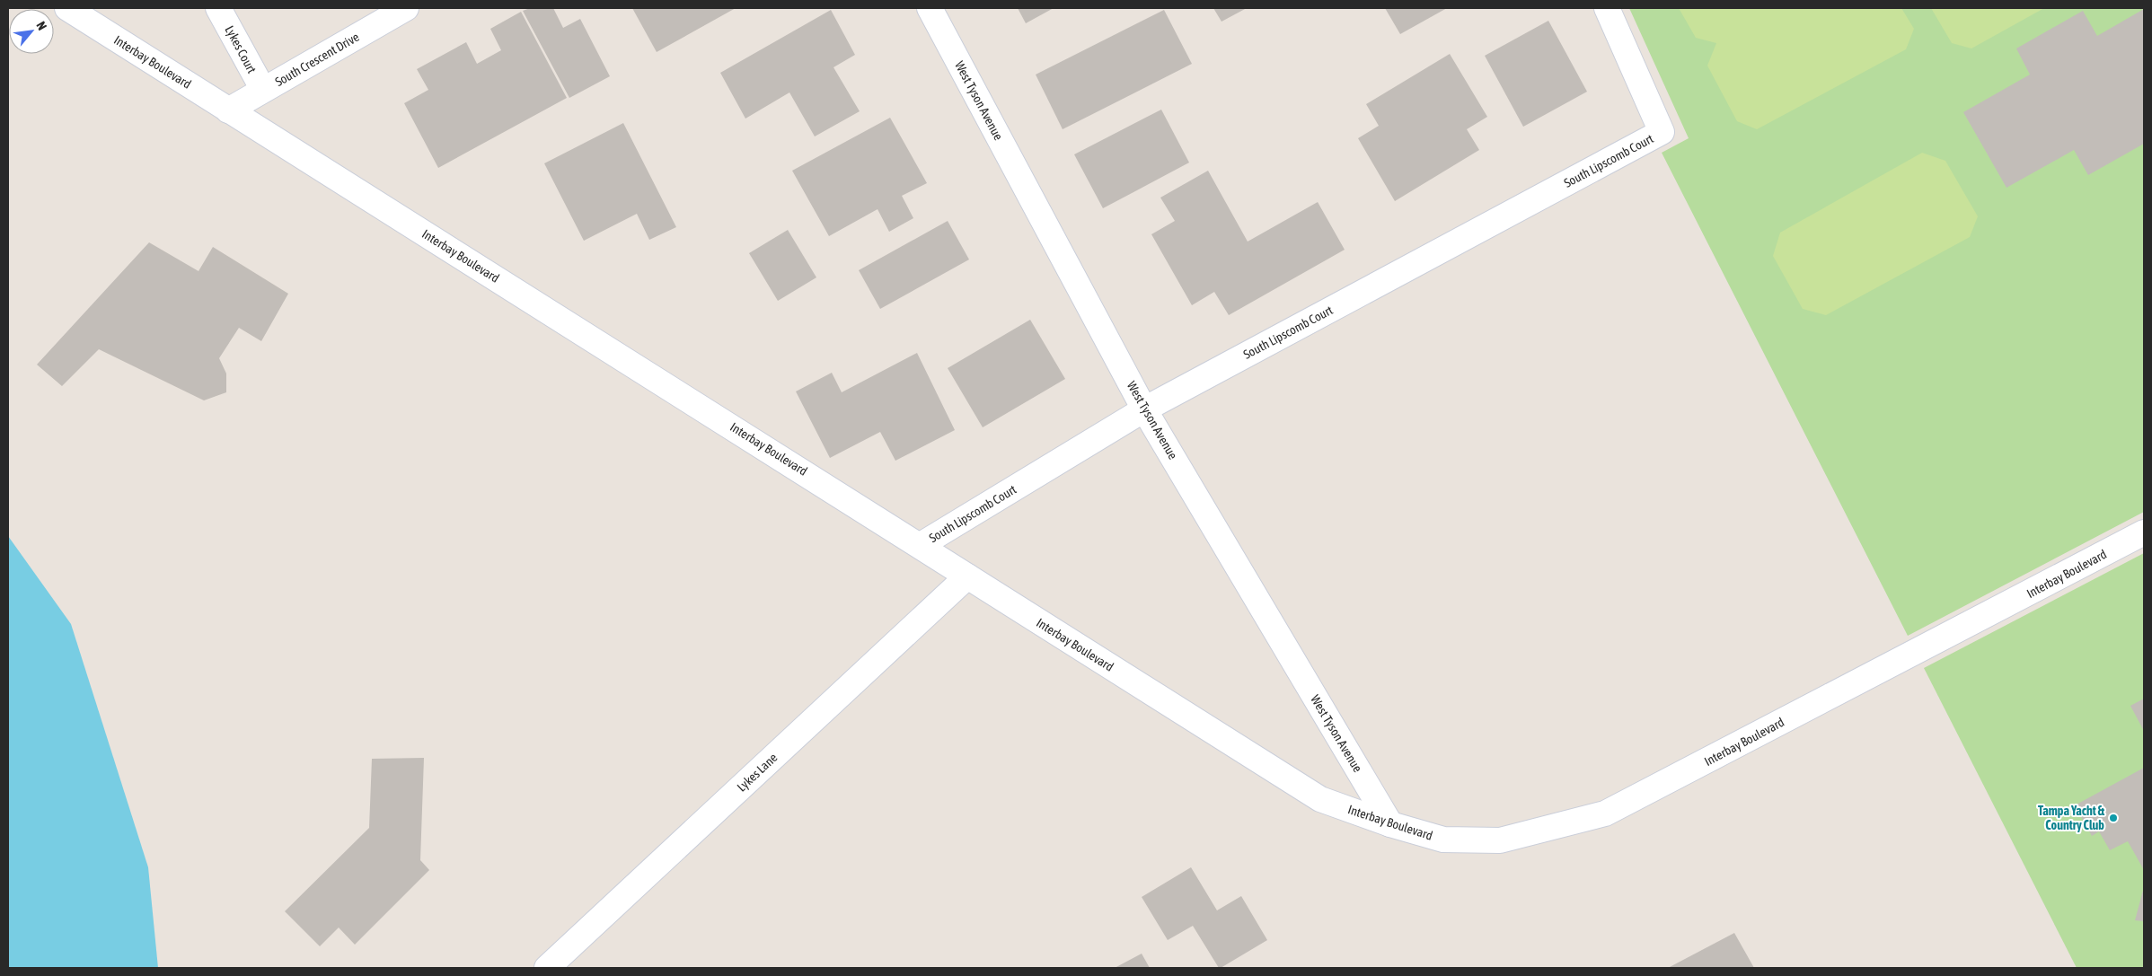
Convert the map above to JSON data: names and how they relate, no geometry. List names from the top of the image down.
{
  "streets": {
    "street": [
      "Lykes Court",
      "South Crescent Drive",
      "Interbay Boulevard",
      "West Tyson Avenue",
      "South Lipscomb Court",
      "Lykes Lane"
    ]
  },
  "crossings": [
    ["Lykes Court", "South Crescent Drive"],
    ["South Crescent Drive", "Interbay Boulevard"],
    ["Interbay Boulevard", "West Tyson Avenue"],
    ["Interbay Boulevard", "South Lipscomb Court"],
    ["Interbay Boulevard", "Lykes Lane"],
    ["West Tyson Avenue", "South Lipscomb Court"]
  ],
  "places": ["Tampa Yacht & Country Club"],
  "north": "top right"
}
